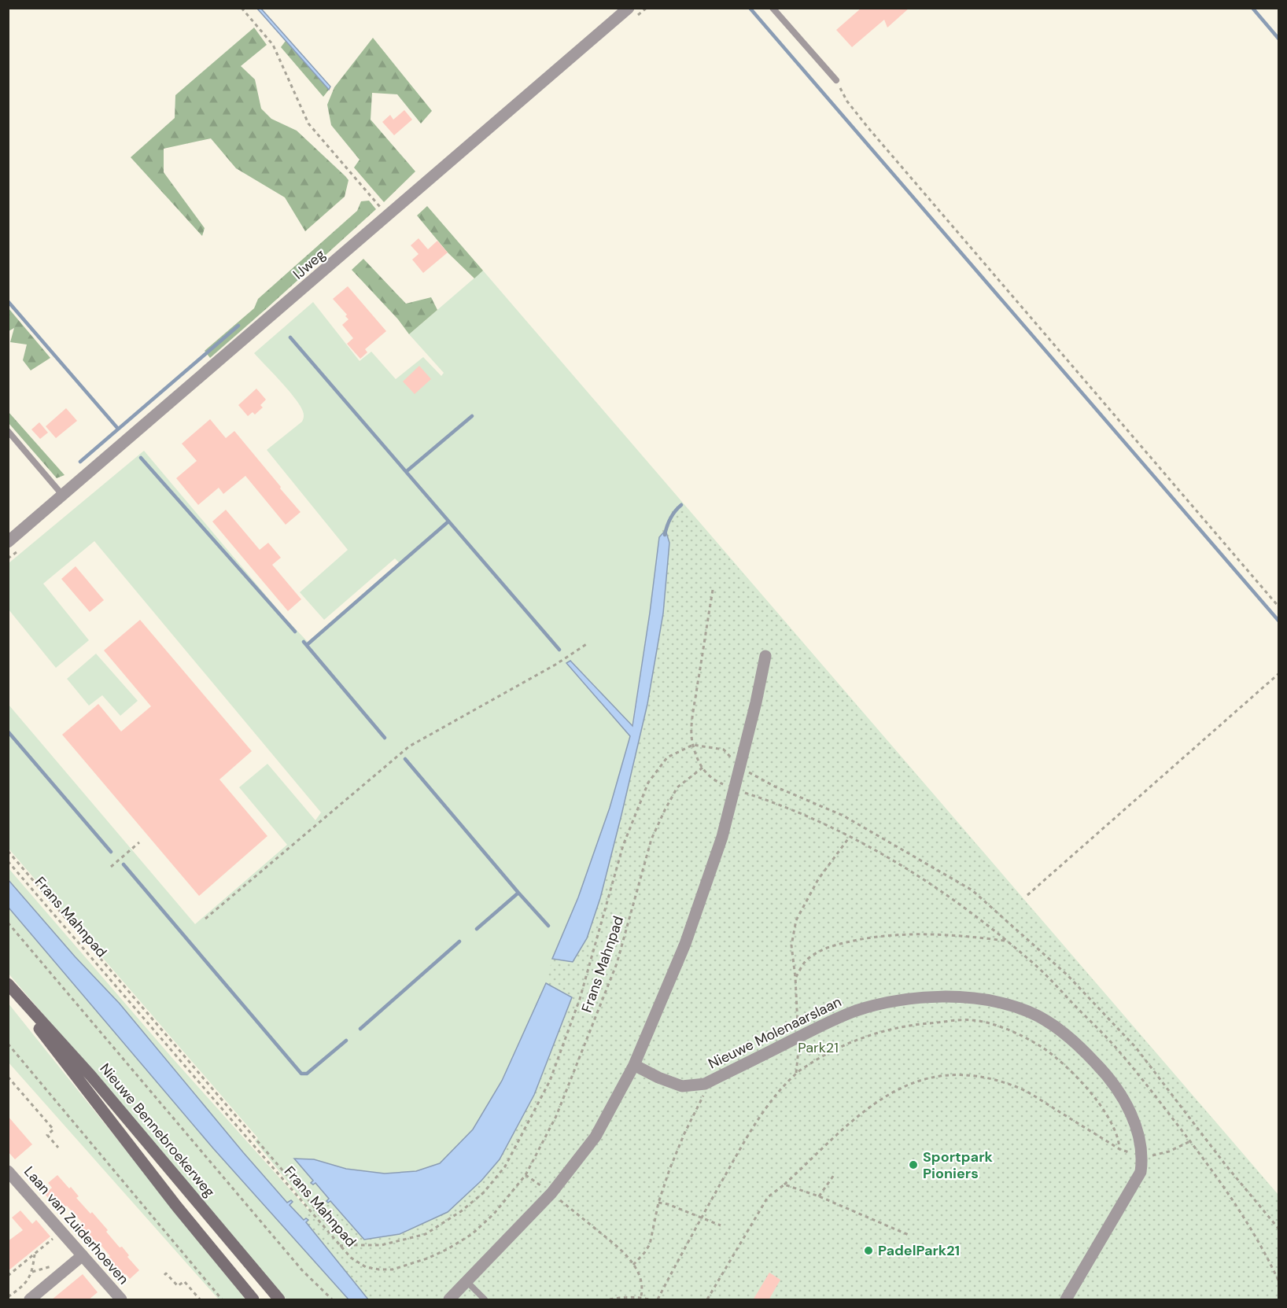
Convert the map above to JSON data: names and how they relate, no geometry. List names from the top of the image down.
{
  "streets": {
    "main road": ["Nieuwe Bennebroekerweg"],
    "street": ["IJweg", "Nieuwe Molenaarslaan", "Laan van Zuiderhoeven"],
    "path": ["Frans Mahnpad"]
  },
  "parks": ["Park21"],
  "places": ["Sportpark Pioniers", "PadelPark21"]
}
